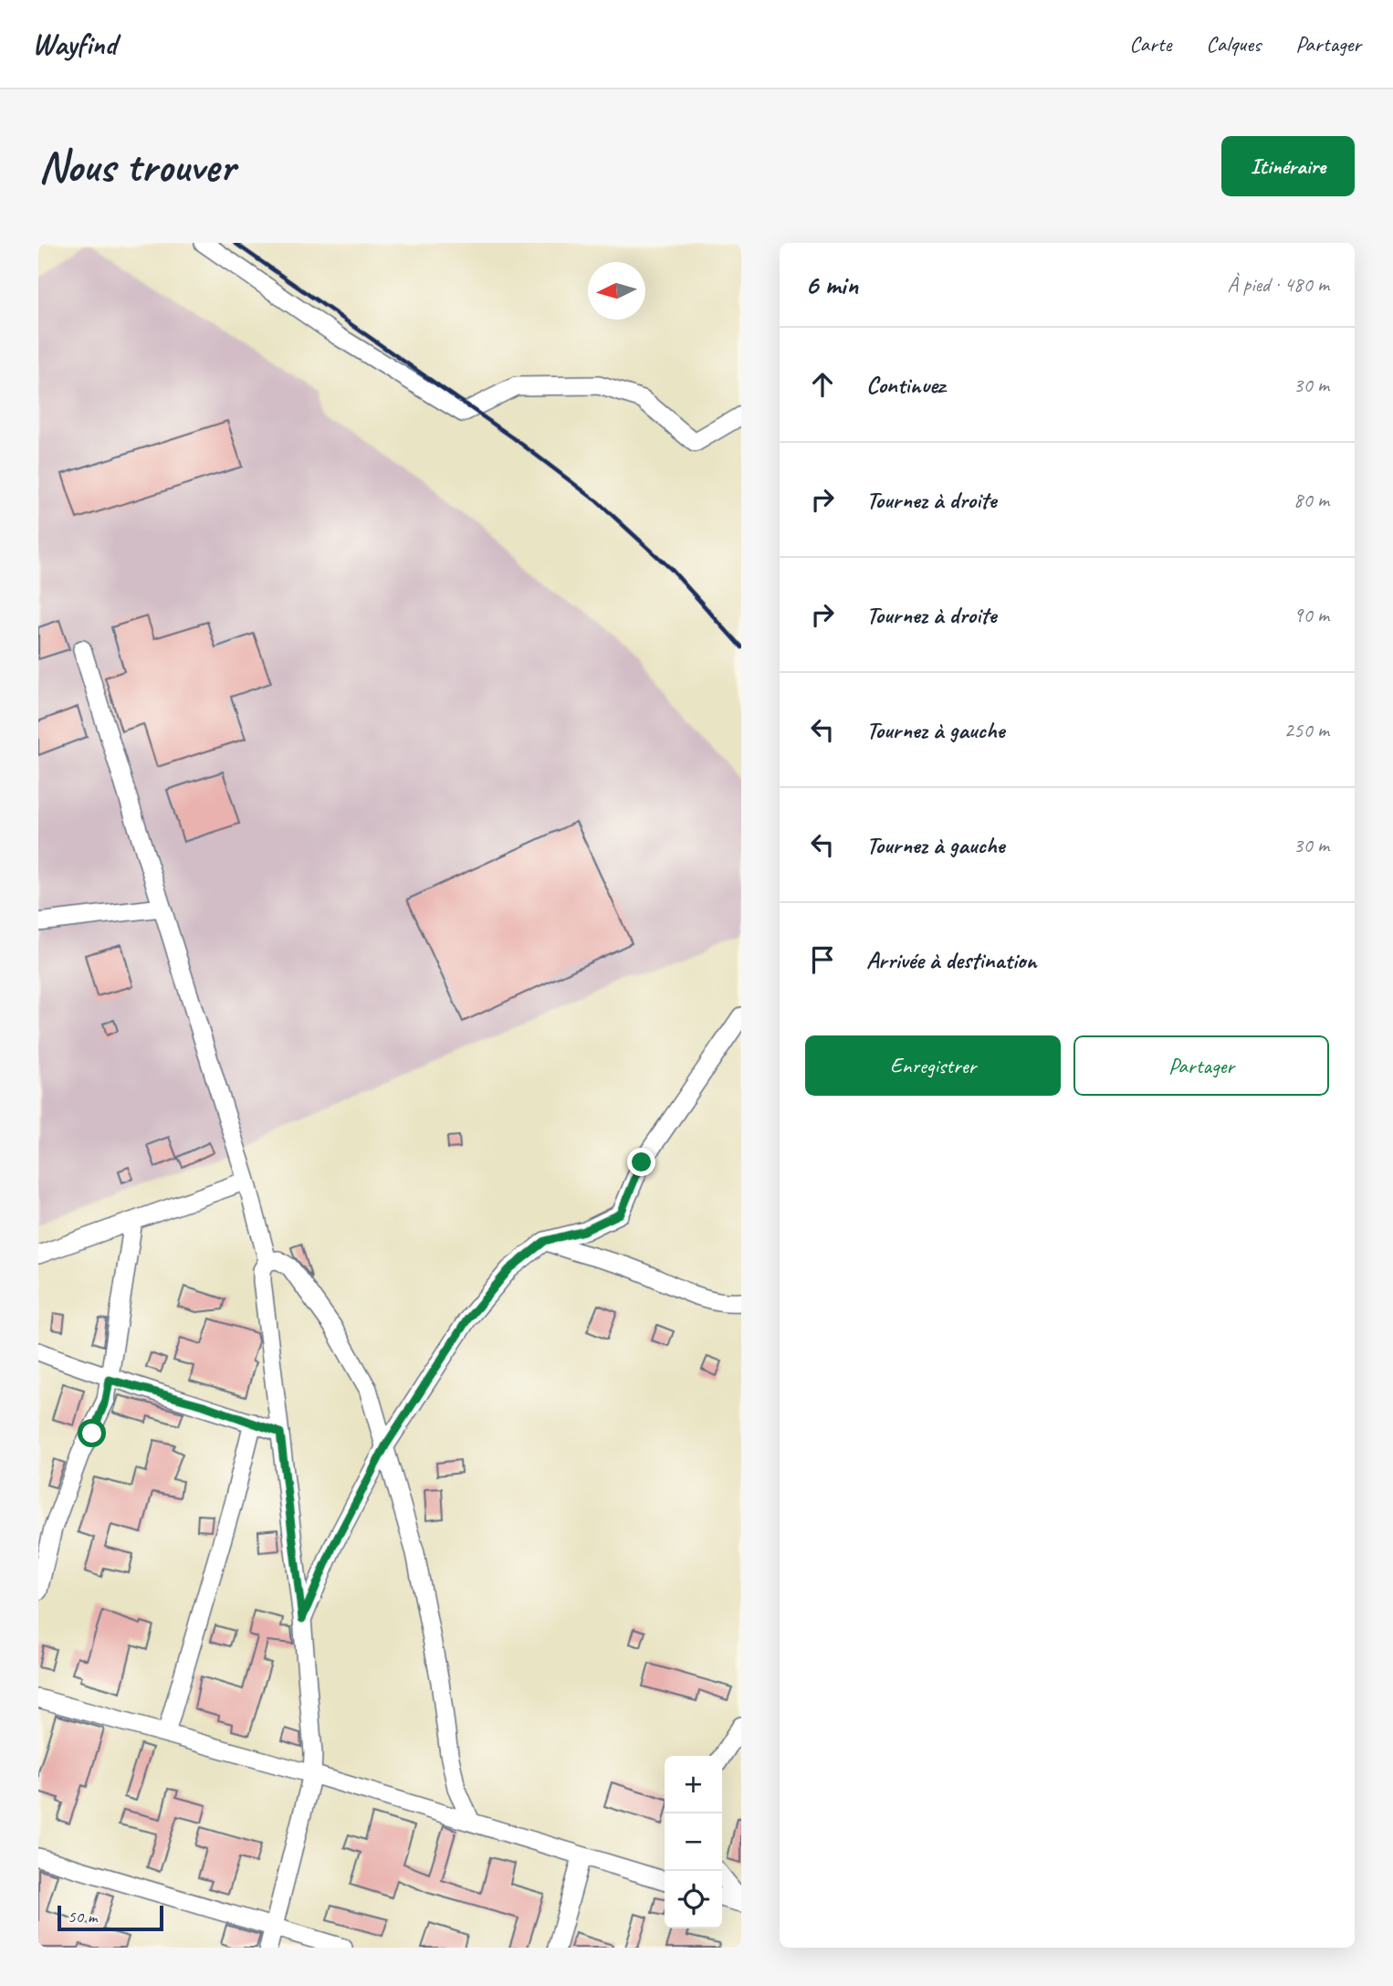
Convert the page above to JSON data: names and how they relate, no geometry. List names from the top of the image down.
{
  "scale_bar": "50 m",
  "north": "left",
  "page": {
    "header": "Wayfind",
    "nav": ["Carte", "Calques", "Partager"],
    "buttons": [
      "Itinéraire",
      ["Enregistrer", "Partager"]
    ],
    "title": "Nous trouver",
    "heading": ["6 min", "À pied · 480 m"],
    "list": [
      ["Continuez", "30 m"],
      ["Tournez à droite", "80 m"],
      ["Tournez à droite", "90 m"],
      ["Tournez à gauche", "250 m"],
      ["Tournez à gauche", "30 m"],
      "Arrivée à destination"
    ],
    "map_buttons": ["+", "−"],
    "scale": "50 m"
  }
}
